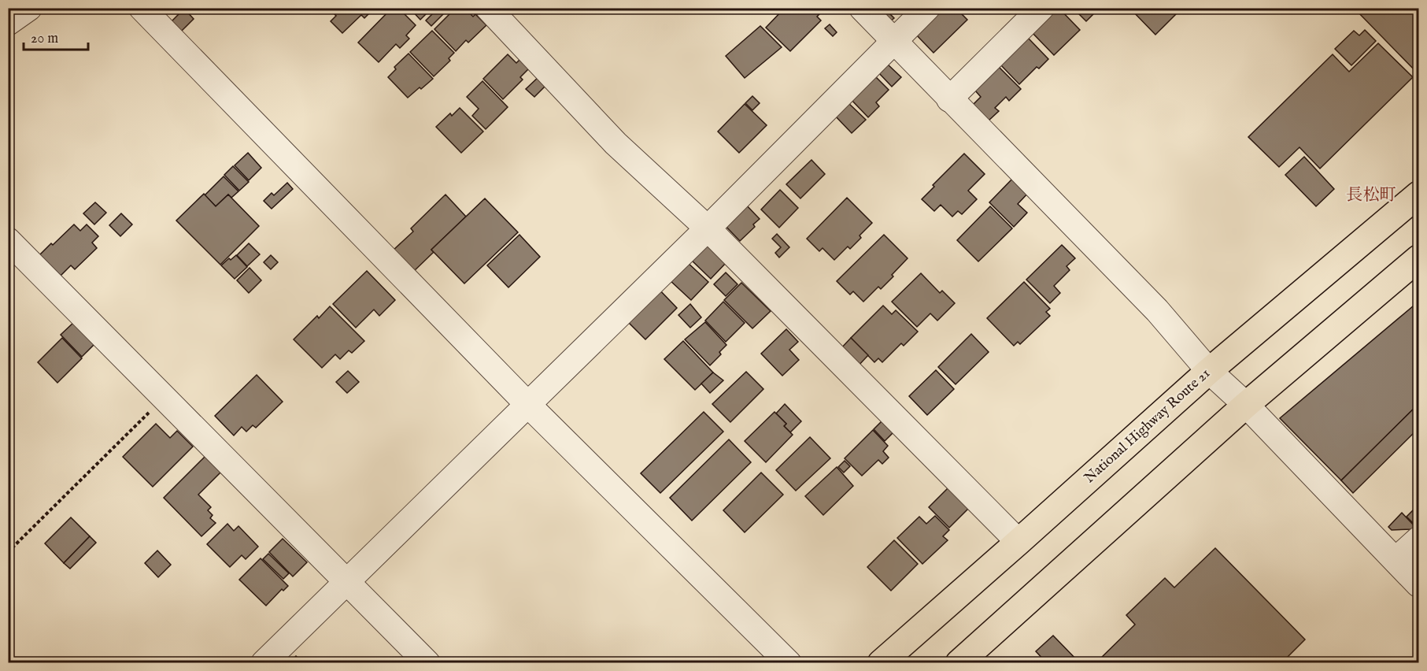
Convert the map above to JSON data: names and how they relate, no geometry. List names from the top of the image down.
{
  "streets": {
    "highway": ["National Highway Route 21"]
  },
  "districts": ["長松町"],
  "scale_bar": "20 m"
}
